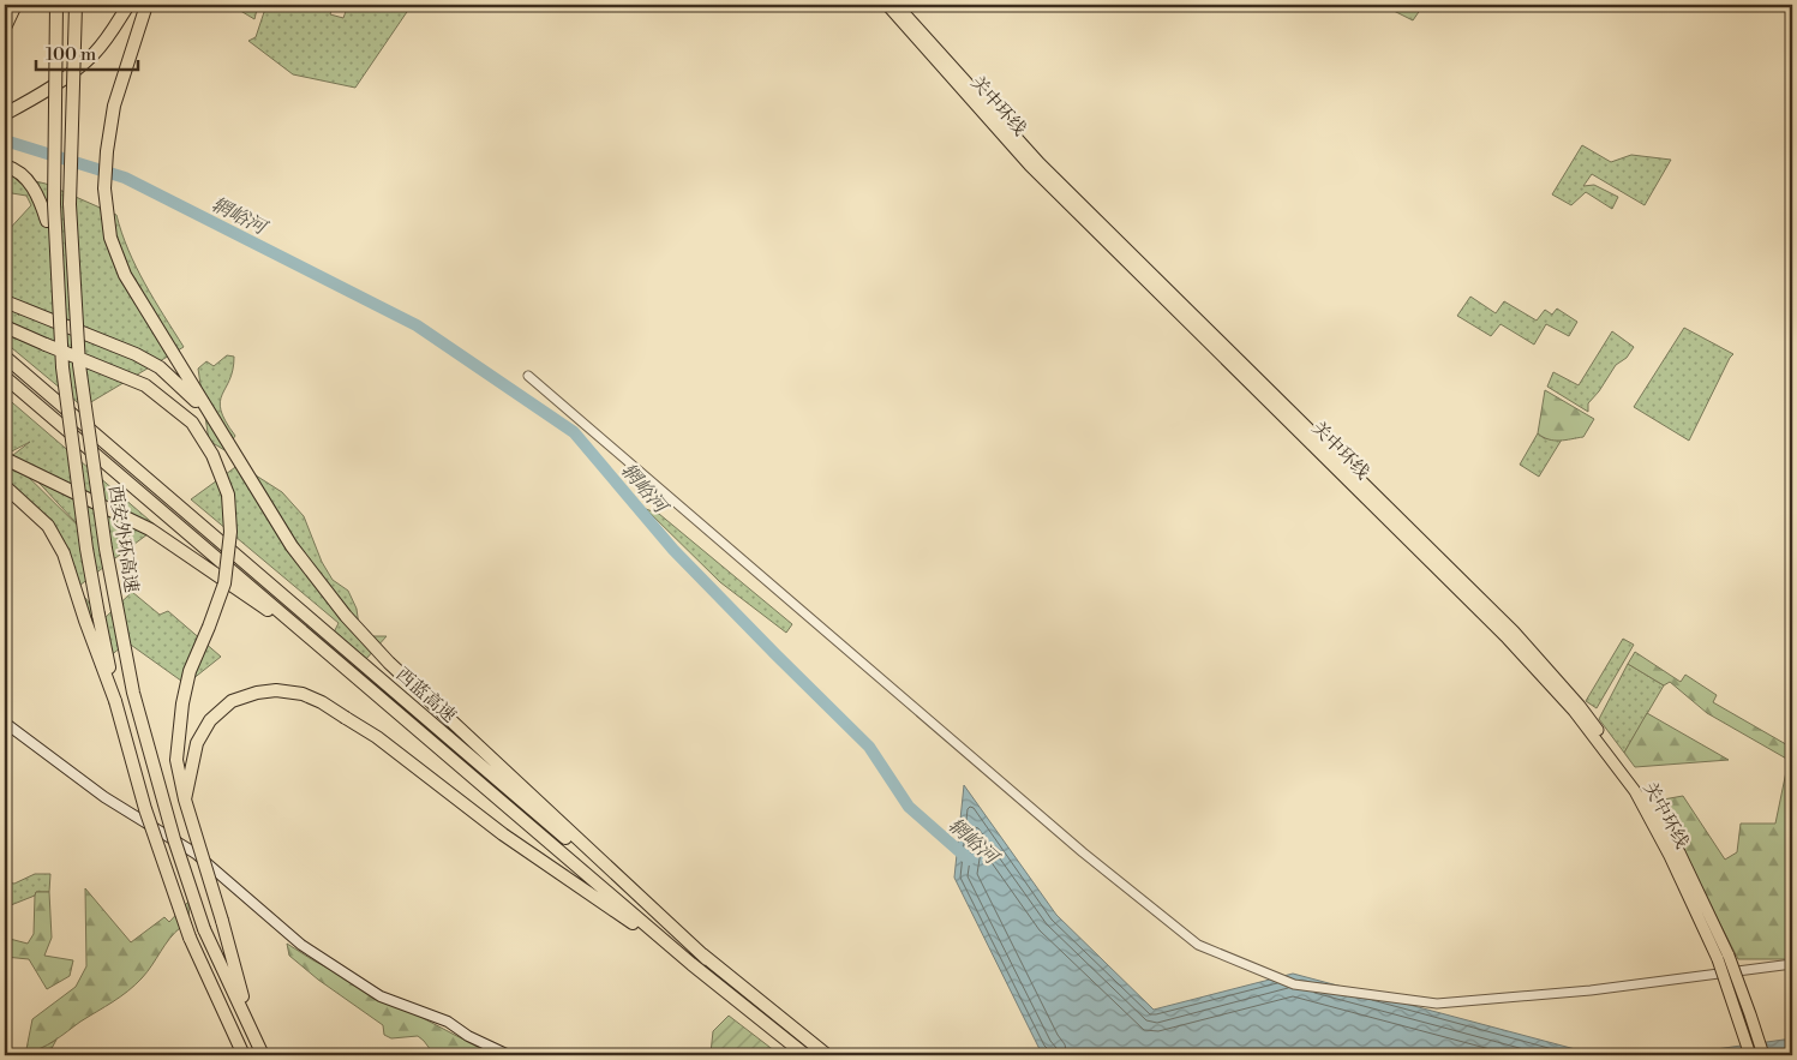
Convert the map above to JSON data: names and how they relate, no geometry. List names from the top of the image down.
{
  "streets": {
    "highway": ["关中环线", "西安外环高速", "西蓝高速"]
  },
  "water": ["辋峪河"],
  "scale_bar": "100 m"
}
